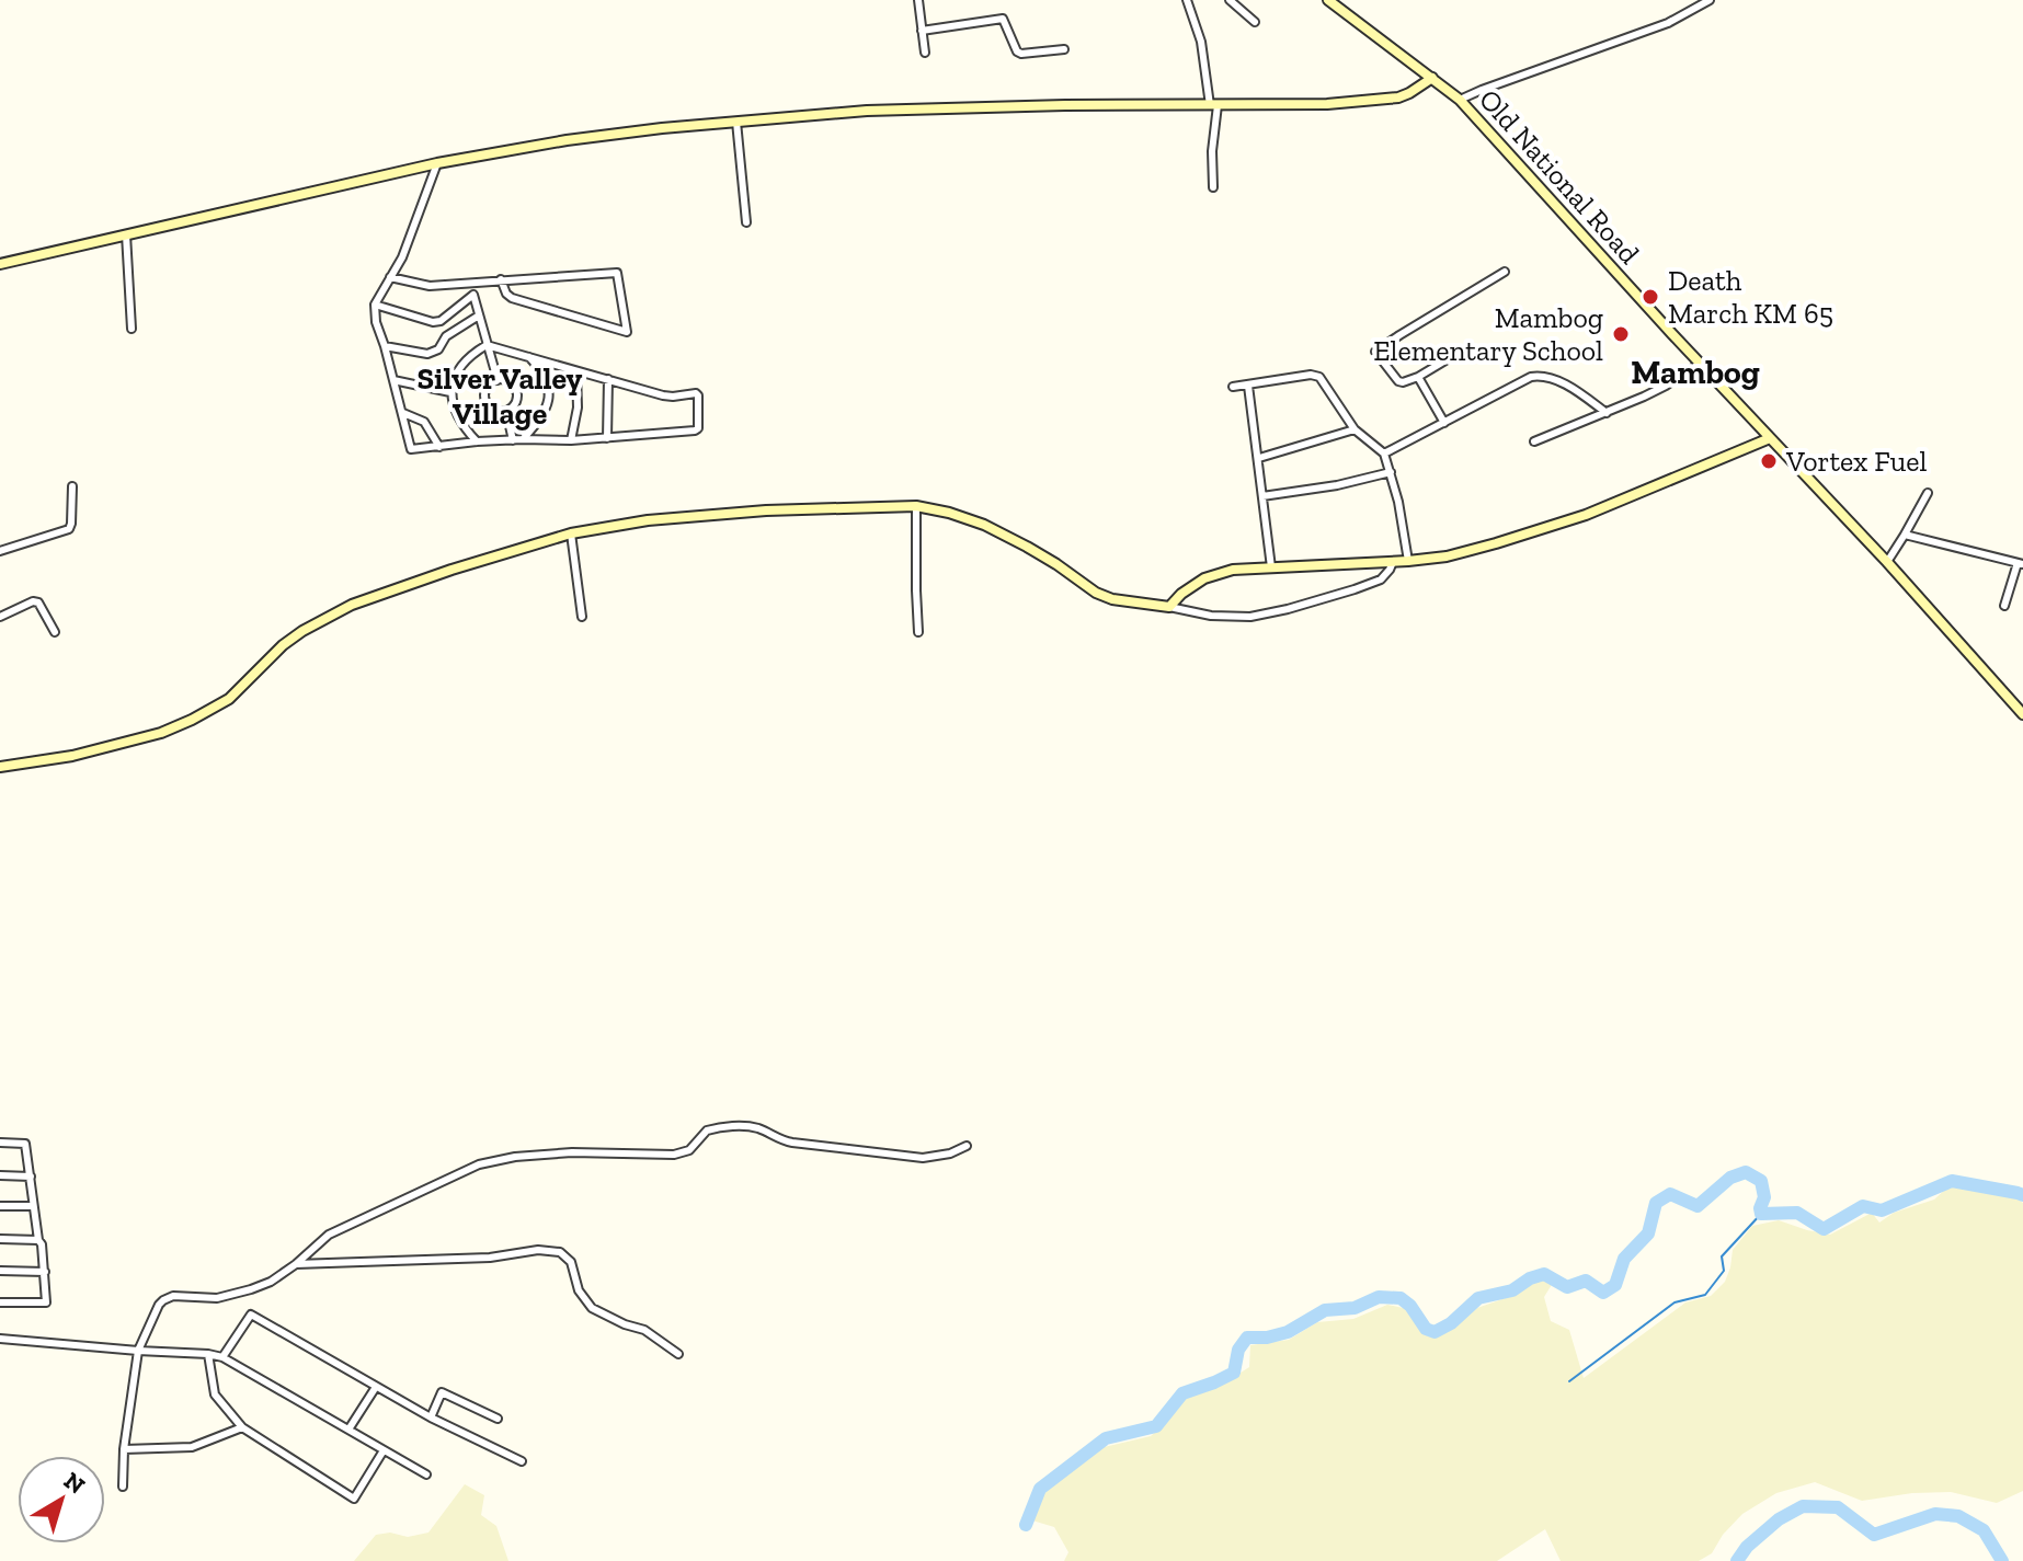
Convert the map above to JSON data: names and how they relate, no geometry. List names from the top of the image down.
{
  "streets": {
    "street": ["Old National Road"]
  },
  "districts": ["Mambog", "Silver Valley Village"],
  "places": ["Death March KM 65", "Mambog Elementary School", "Vortex Fuel"],
  "north": "top right"
}
